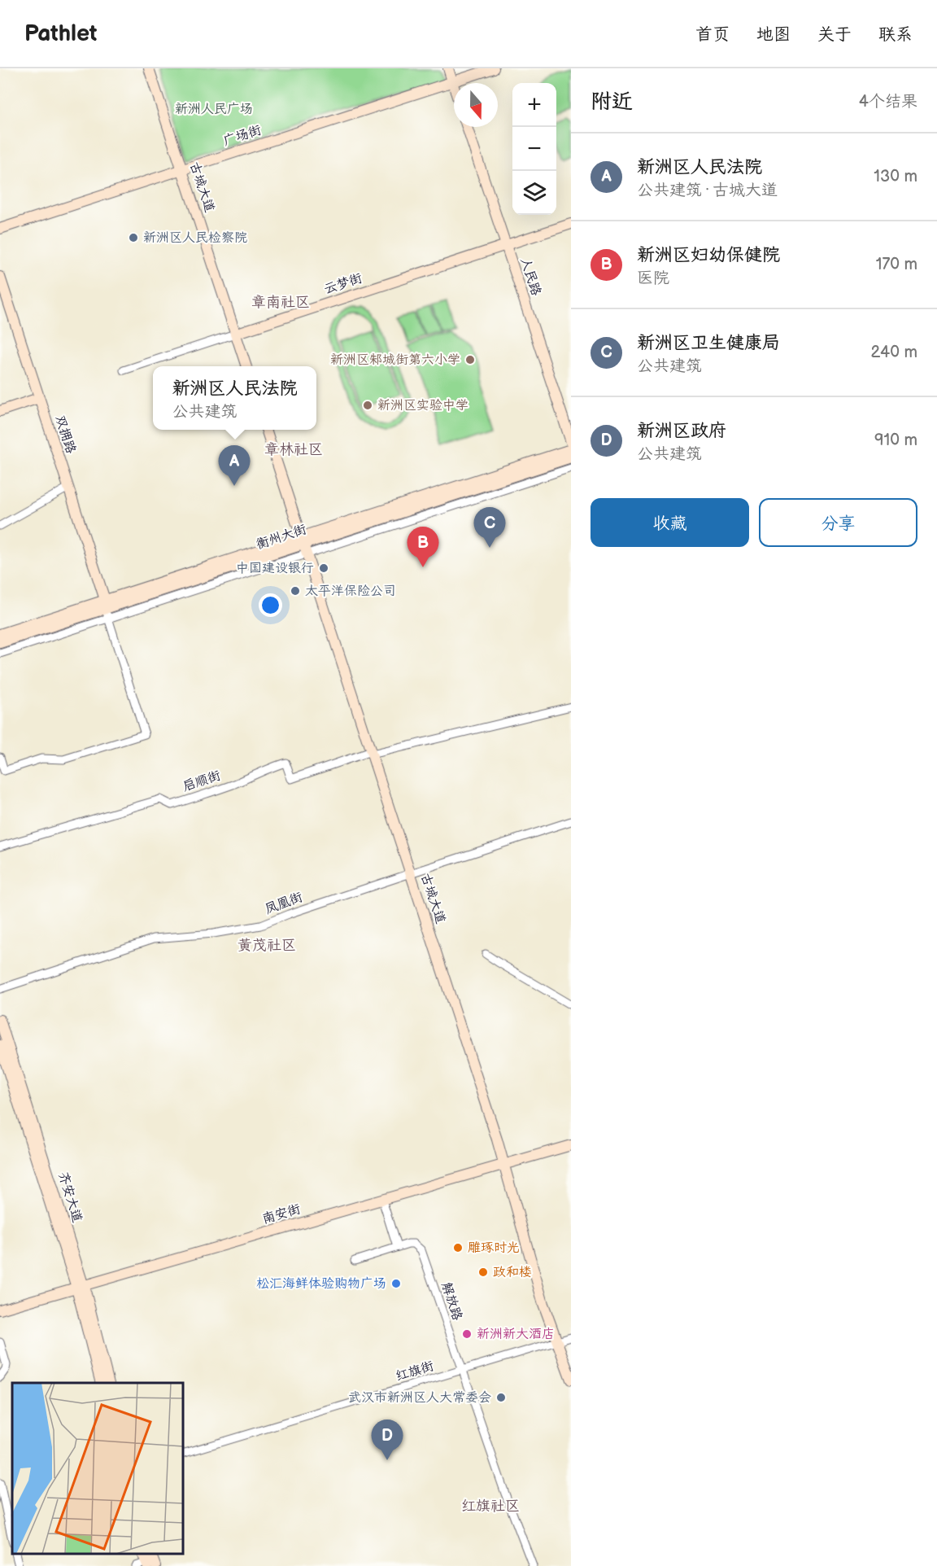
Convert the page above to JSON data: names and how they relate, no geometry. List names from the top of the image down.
{
  "streets": {
    "street": [
      "广场街",
      "古城大道",
      "人民路",
      "云梦街",
      "双拥路",
      "衡州大街",
      "启顺街",
      "凤凰街",
      "齐安大道",
      "南安街",
      "解放路",
      "红旗街"
    ]
  },
  "crossings": [
    ["广场街", "古城大道"],
    ["古城大道", "云梦街"],
    ["古城大道", "衡州大街"],
    ["古城大道", "启顺街"],
    ["古城大道", "凤凰街"],
    ["古城大道", "南安街"],
    ["古城大道", "红旗街"],
    ["人民路", "云梦街"],
    ["双拥路", "衡州大街"],
    ["齐安大道", "南安街"],
    ["解放路", "红旗街"]
  ],
  "districts": [
    "章南社区",
    "章林社区",
    "黄茂社区",
    "红旗社区"
  ],
  "parks": ["新洲人民广场"],
  "places": [
    "新洲区人民检察院",
    "新洲区邾城街第六小学",
    "新洲区实验中学",
    "中国建设银行",
    "太平洋保险公司",
    "雕琢时光",
    "政和楼",
    "松汇海鲜体验购物广场",
    "新洲新大酒店",
    "武汉市新洲区人大常委会"
  ],
  "north": "bottom",
  "page": {
    "header": "Pathlet",
    "nav": [
      "首页",
      "地图",
      "关于",
      "联系"
    ],
    "heading": ["附近", "4个结果"],
    "map_buttons": ["+", "−"],
    "list": [
      {
        "mark": "A",
        "name": "新洲区人民法院",
        "note": "公共建筑 · 古城大道",
        "value": "130 m"
      },
      {
        "mark": "B",
        "name": "新洲区妇幼保健院",
        "note": "医院",
        "value": "170 m"
      },
      {
        "mark": "C",
        "name": "新洲区卫生健康局",
        "note": "公共建筑",
        "value": "240 m"
      },
      {
        "mark": "D",
        "name": "新洲区政府",
        "note": "公共建筑",
        "value": "910 m"
      }
    ],
    "popup": ["新洲区人民法院", "公共建筑"],
    "pins": [
      "A",
      "C",
      "B",
      "D"
    ],
    "buttons": ["收藏", "分享"]
  }
}
